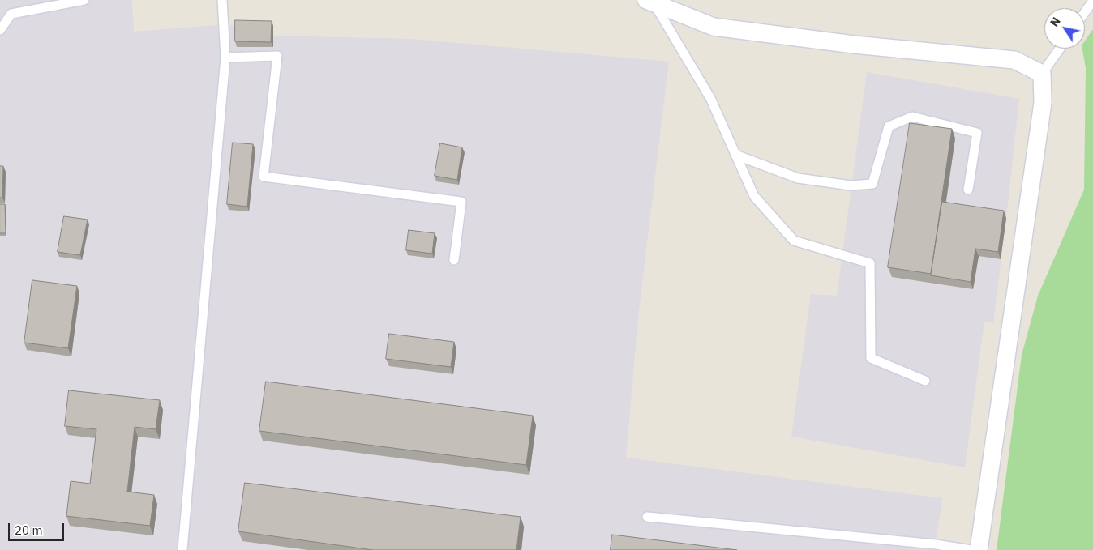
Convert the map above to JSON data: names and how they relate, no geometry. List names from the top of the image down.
{
  "scale_bar": "20 m",
  "north": "top left"
}
